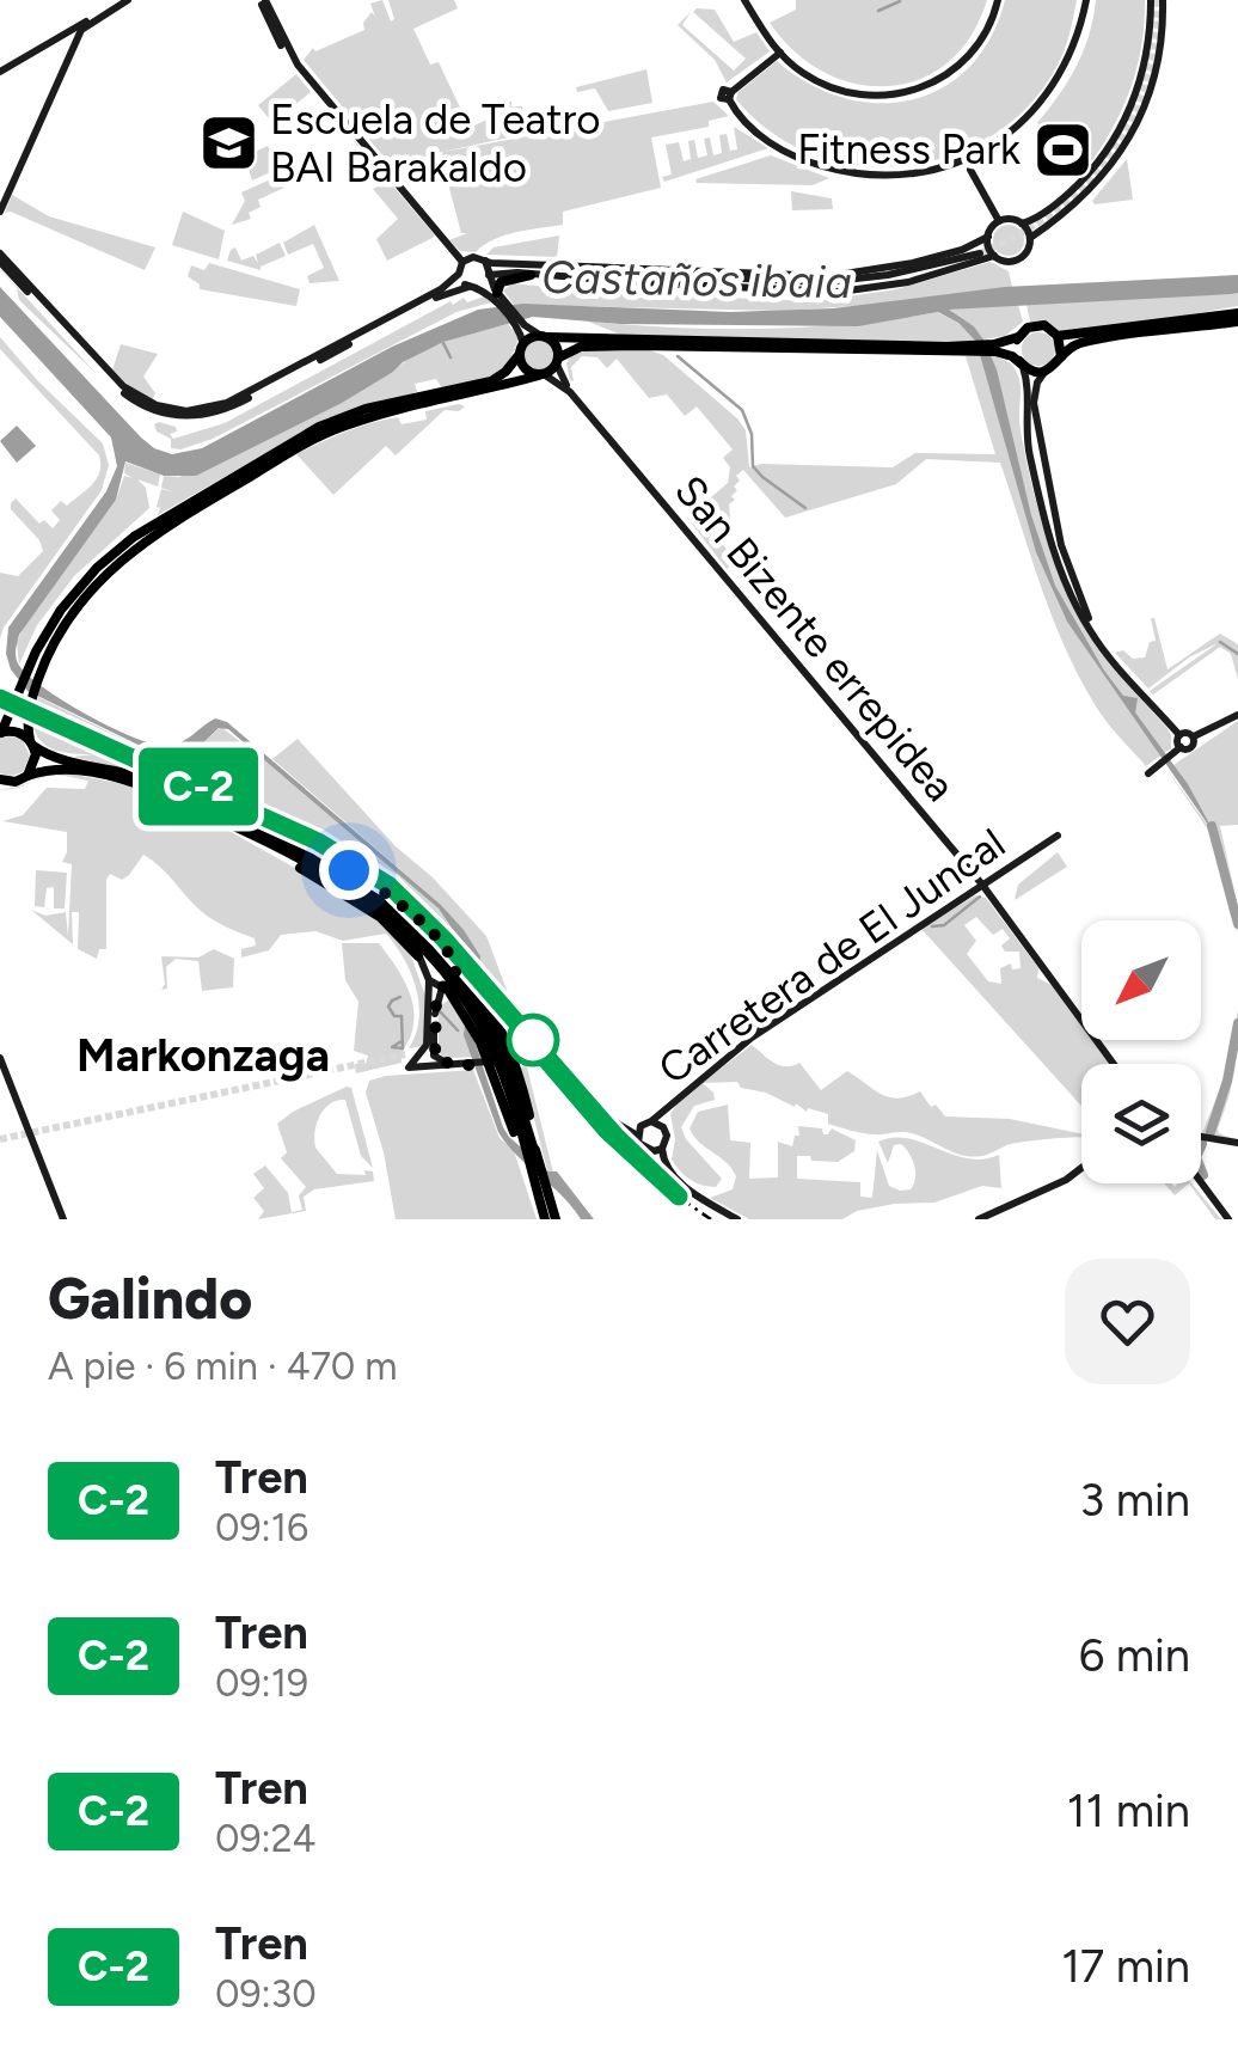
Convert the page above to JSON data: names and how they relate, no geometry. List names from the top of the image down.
{
  "streets": {
    "street": ["San Bizente errepidea", "Carretera de El Juncal"]
  },
  "crossings": [
    ["San Bizente errepidea", "Carretera de El Juncal"]
  ],
  "districts": ["Markonzaga"],
  "water": ["Castaños ibaia"],
  "places": {
    "school or university": ["Escuela de Teatro BAI Barakaldo"],
    "sports": ["Fitness Park"]
  },
  "north": "bottom left",
  "page": {
    "on_map": "C-2",
    "heading": ["Galindo", "A pie · 6 min · 470 m"],
    "list": [
      {
        "mark": "C-2",
        "name": "Tren",
        "note": "09:16",
        "value": "3 min"
      },
      {
        "mark": "C-2",
        "name": "Tren",
        "note": "09:19",
        "value": "6 min"
      },
      {
        "mark": "C-2",
        "name": "Tren",
        "note": "09:24",
        "value": "11 min"
      },
      {
        "mark": "C-2",
        "name": "Tren",
        "note": "09:30",
        "value": "17 min"
      }
    ]
  }
}
